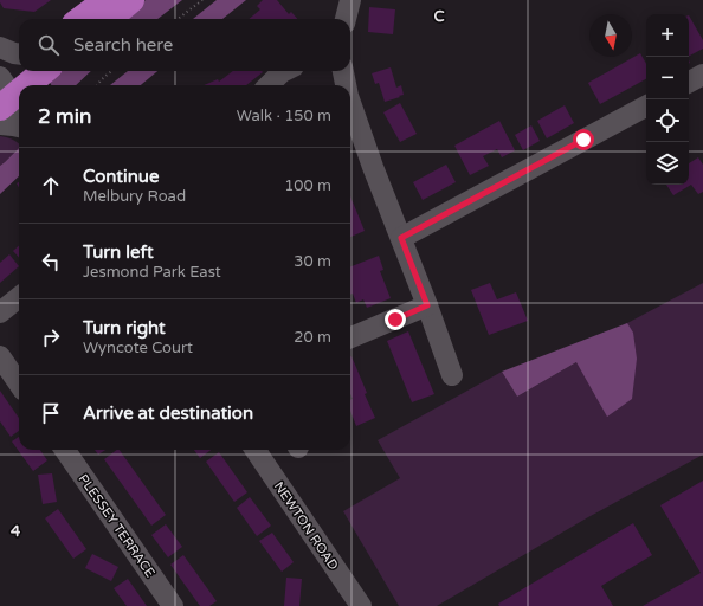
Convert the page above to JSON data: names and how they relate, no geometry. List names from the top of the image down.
{
  "streets": {
    "street": ["PLESSEY TERRACE", "NEWTON ROAD"]
  },
  "north": "bottom",
  "page": {
    "map_buttons": ["+", "−"],
    "search": "Search here",
    "heading": ["2 min", "Walk · 150 m"],
    "list": [
      ["Continue", "Melbury Road", "100 m"],
      ["Turn left", "Jesmond Park East", "30 m"],
      ["Turn right", "Wyncote Court", "20 m"],
      "Arrive at destination"
    ]
  },
  "grid": {
    "columns": ["C"],
    "rows": ["4"]
  }
}
